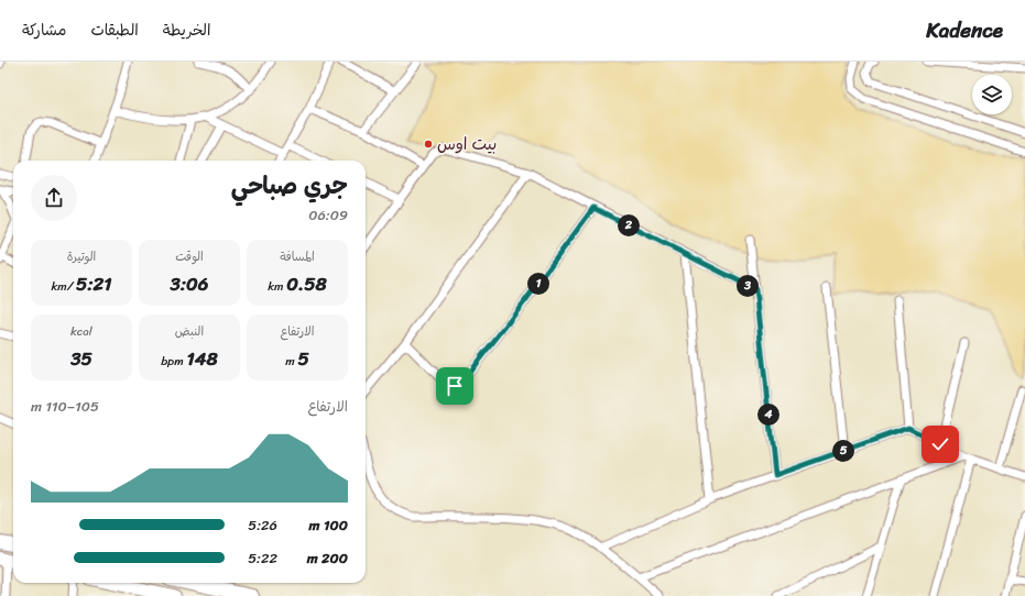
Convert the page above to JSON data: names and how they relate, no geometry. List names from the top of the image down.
{
  "places": ["بيت اوس"],
  "page": {
    "header": "Kadence",
    "nav": ["الخريطة", "الطبقات", "مشاركة"],
    "heading": ["جري صباحي", "06:09"],
    "pins": [
      "2",
      "1",
      "3",
      "4",
      "5"
    ],
    "stats": [
      ["المسافة", "0.58 km"],
      ["الوقت", "3:06"],
      ["الوتيرة", "5:21 /km"],
      ["الارتفاع", "5 m"],
      ["النبض", "148 bpm"],
      ["kcal", "35"]
    ],
    "chart": ["الارتفاع", "105–110 m"],
    "list": [
      {
        "name": "100 m",
        "note": "5:26"
      },
      {
        "name": "200 m",
        "note": "5:22"
      }
    ]
  }
}
